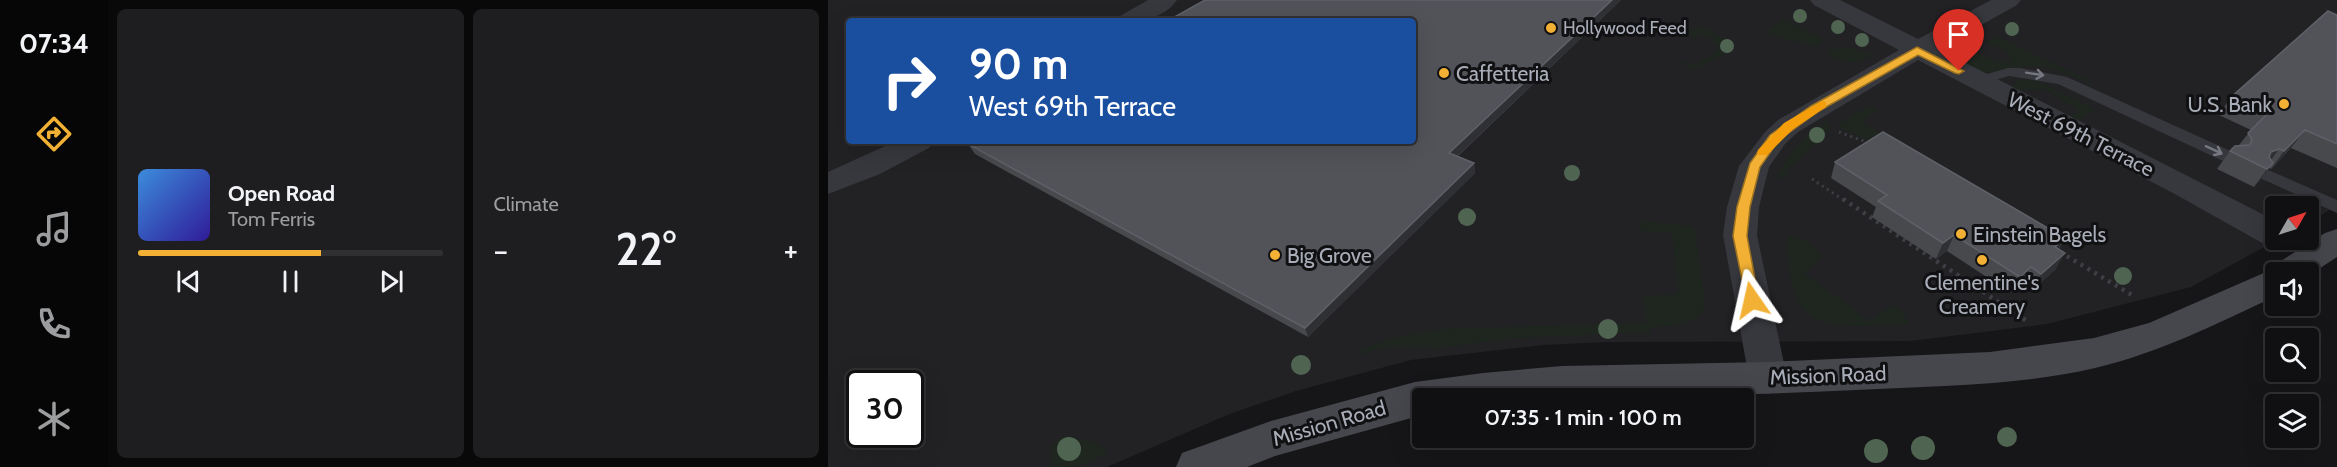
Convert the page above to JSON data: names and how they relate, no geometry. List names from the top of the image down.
{
  "streets": {
    "main road": ["Mission Road"],
    "street": ["West 69th Terrace"]
  },
  "places": [
    "Hollywood Feed",
    "Caffetteria",
    "U.S. Bank",
    "Einstein Bagels",
    "Big Grove",
    "Clementine's Creamery"
  ],
  "north": "top right",
  "page": {
    "tabs": "07:34",
    "tile": "Climate",
    "turn": ["90 m", "West 69th Terrace"],
    "song": ["Open Road", "Tom Ferris"],
    "heat": ["−", "22°", "+"],
    "limit": "30",
    "trip": "07:35 · 1 min · 100 m"
  }
}
